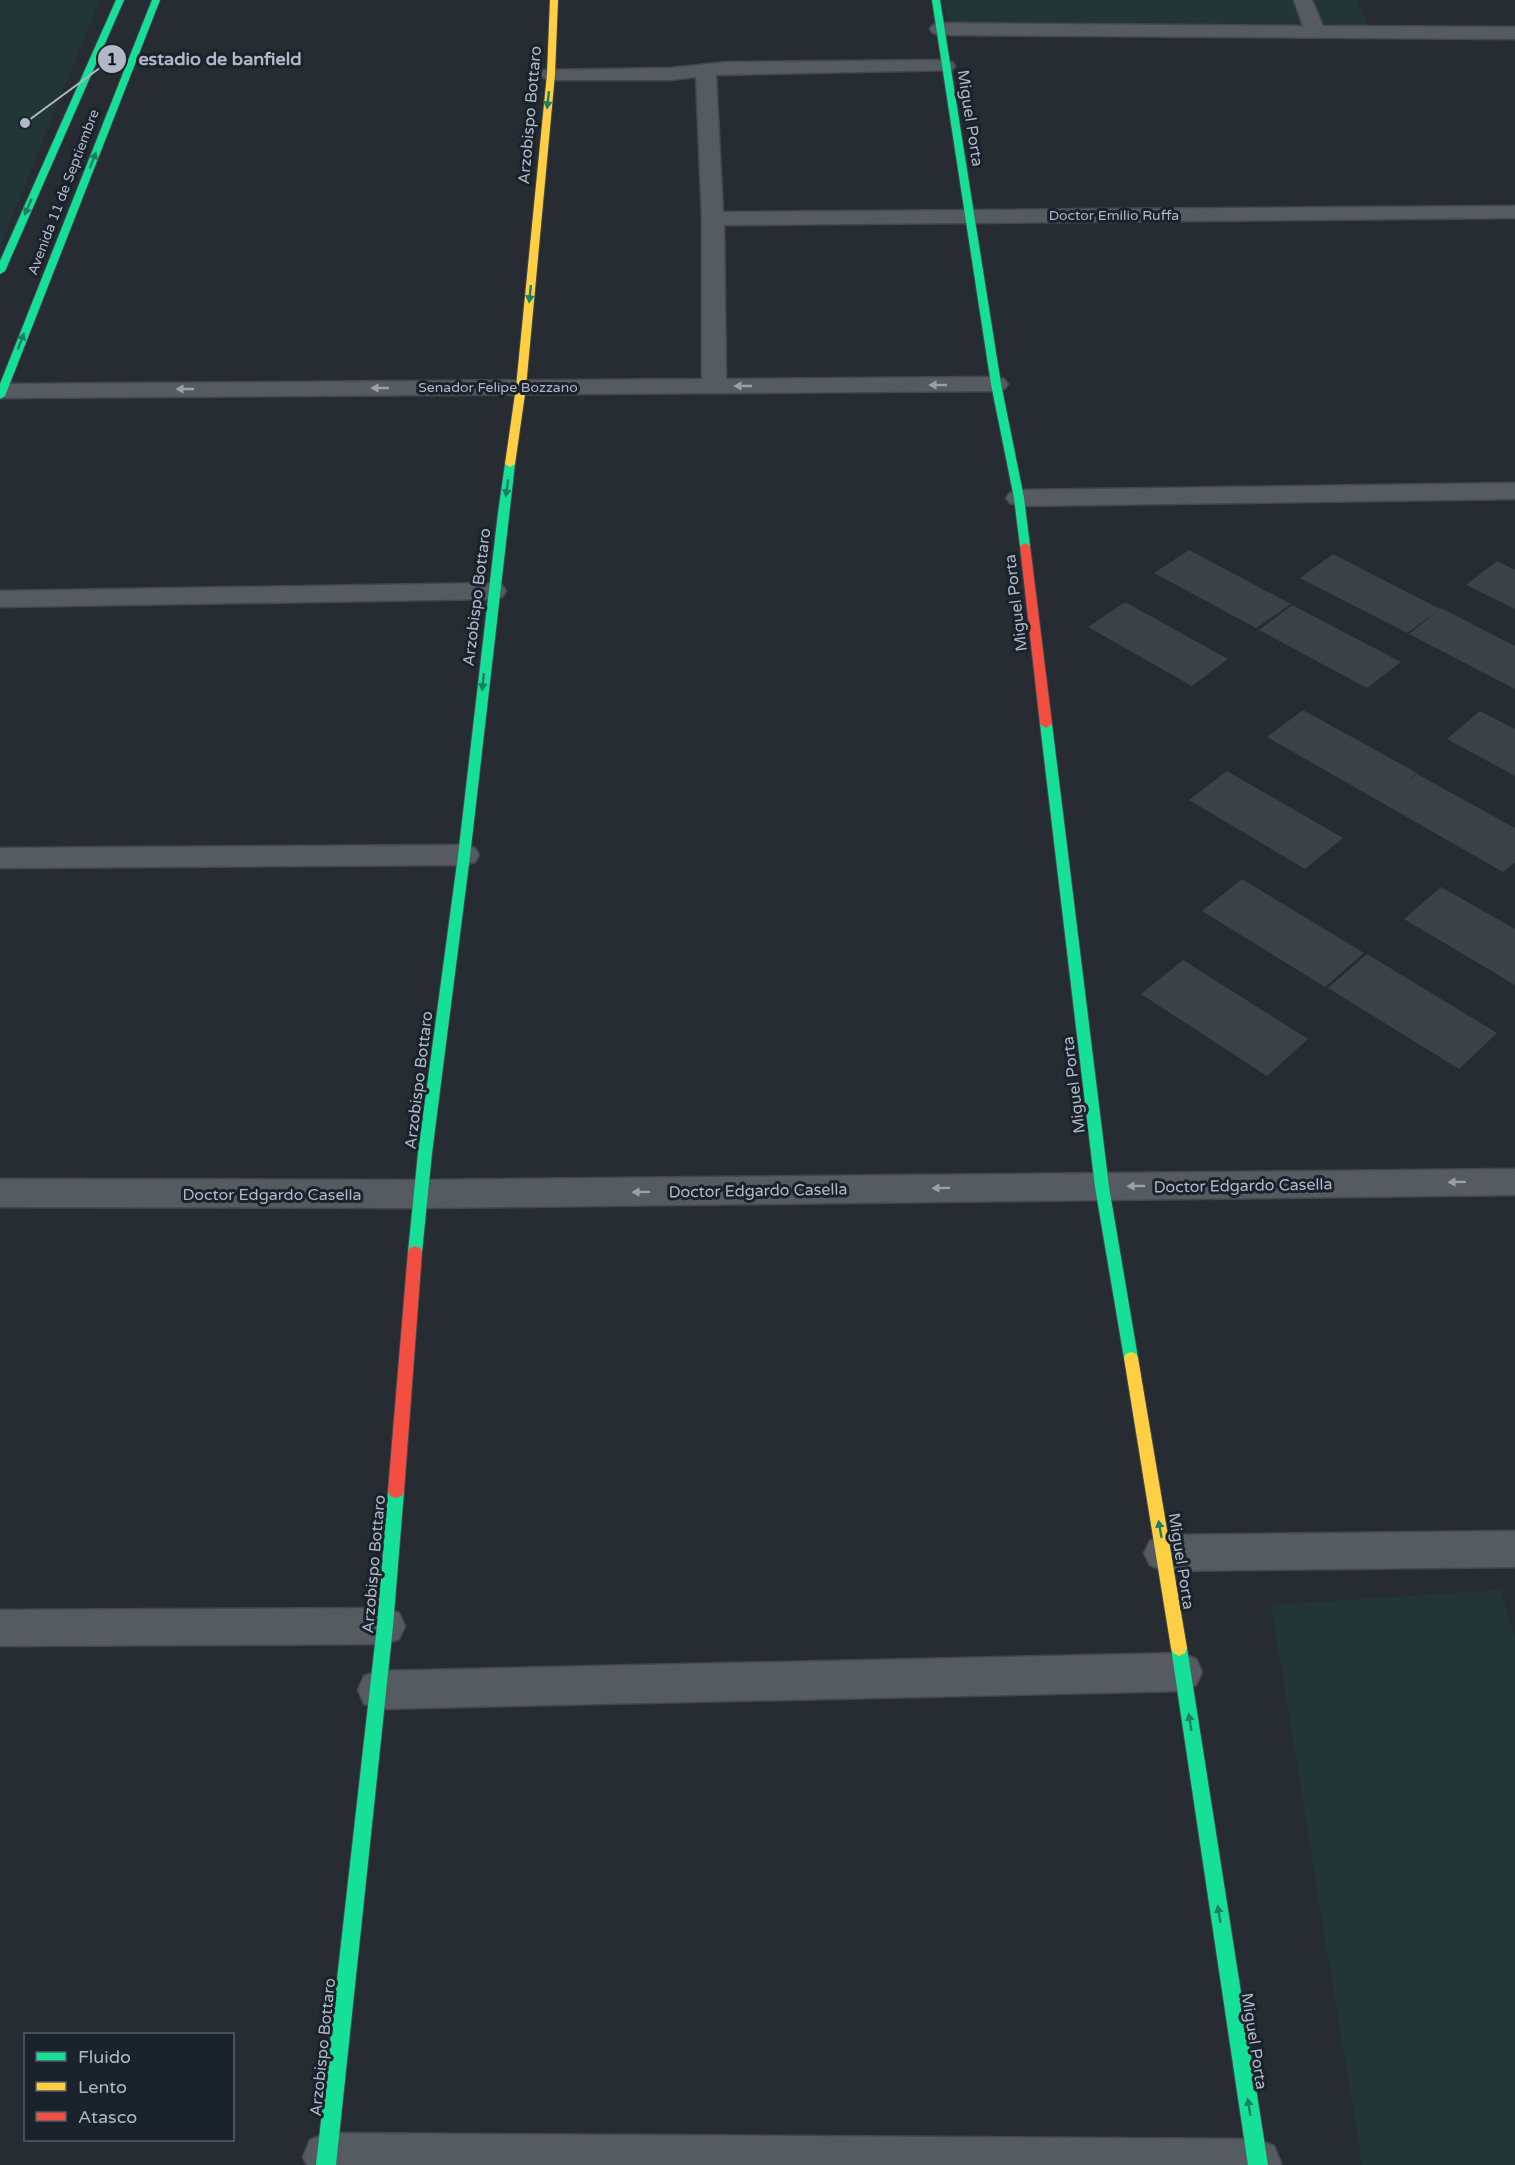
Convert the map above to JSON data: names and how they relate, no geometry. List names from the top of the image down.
{
  "streets": {
    "street": [
      "Arzobispo Bottaro",
      "Miguel Porta",
      "Avenida 11 de Septiembre",
      "Doctor Emilio Ruffa",
      "Senador Felipe Bozzano",
      "Doctor Edgardo Casella"
    ]
  },
  "crossings": [
    ["Arzobispo Bottaro", "Senador Felipe Bozzano"],
    ["Arzobispo Bottaro", "Doctor Edgardo Casella"],
    ["Miguel Porta", "Doctor Emilio Ruffa"],
    ["Miguel Porta", "Senador Felipe Bozzano"],
    ["Miguel Porta", "Doctor Edgardo Casella"],
    ["Avenida 11 de Septiembre", "Senador Felipe Bozzano"]
  ],
  "one_way": ["Arzobispo Bottaro", "Miguel Porta", "Doctor Edgardo Casella"],
  "places": ["estadio de banfield"],
  "legend": ["Fluido", "Lento", "Atasco"]
}
